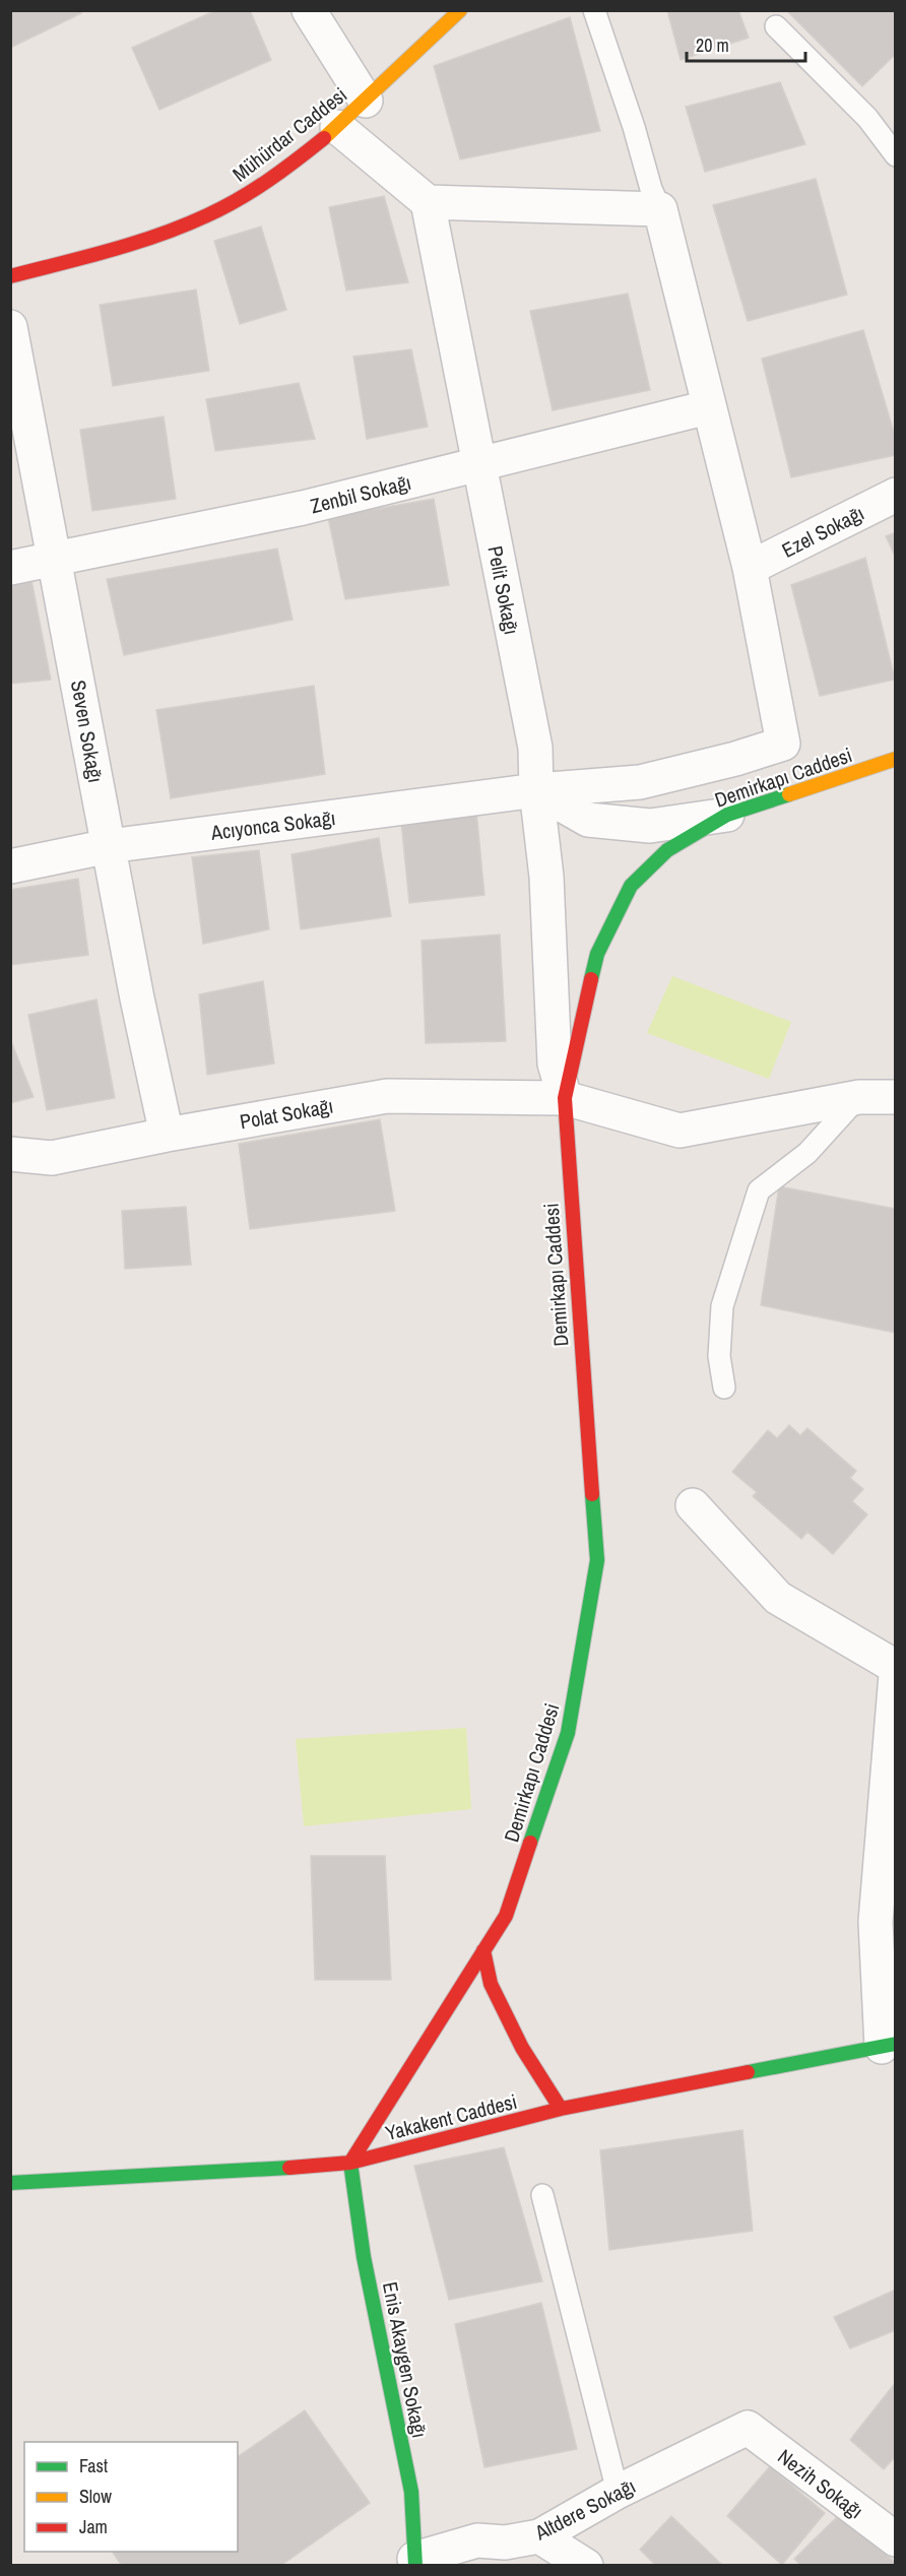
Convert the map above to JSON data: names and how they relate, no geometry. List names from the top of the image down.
{
  "streets": {
    "street": [
      "Mühürdar Caddesi",
      "Zenbil Sokağı",
      "Ezel Sokağı",
      "Pelit Sokağı",
      "Seven Sokağı",
      "Demirkapı Caddesi",
      "Acıyonca Sokağı",
      "Polat Sokağı",
      "Yakakent Caddesi",
      "Enis Akaygen Sokağı",
      "Nezih Sokağı",
      "Altdere Sokağı"
    ]
  },
  "crossings": [
    ["Zenbil Sokağı", "Pelit Sokağı"],
    ["Zenbil Sokağı", "Seven Sokağı"],
    ["Ezel Sokağı", "Acıyonca Sokağı"],
    ["Pelit Sokağı", "Demirkapı Caddesi"],
    ["Pelit Sokağı", "Acıyonca Sokağı"],
    ["Pelit Sokağı", "Polat Sokağı"],
    ["Seven Sokağı", "Acıyonca Sokağı"],
    ["Seven Sokağı", "Polat Sokağı"],
    ["Demirkapı Caddesi", "Polat Sokağı"],
    ["Demirkapı Caddesi", "Yakakent Caddesi"],
    ["Demirkapı Caddesi", "Enis Akaygen Sokağı"],
    ["Yakakent Caddesi", "Enis Akaygen Sokağı"],
    ["Enis Akaygen Sokağı", "Altdere Sokağı"],
    ["Nezih Sokağı", "Altdere Sokağı"]
  ],
  "legend": ["Fast", "Slow", "Jam"],
  "scale_bar": "20 m"
}
